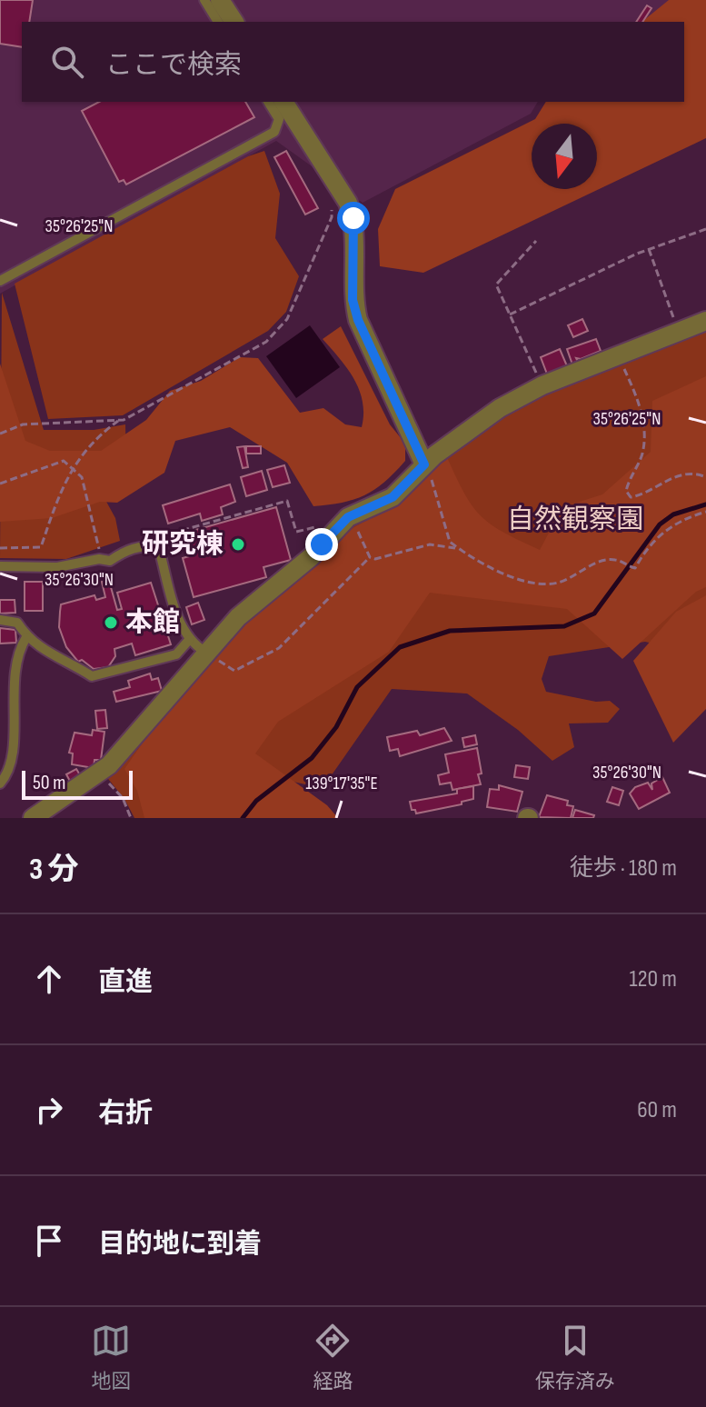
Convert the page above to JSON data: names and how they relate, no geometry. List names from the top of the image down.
{
  "parks": ["自然観察園"],
  "places": ["研究棟", "本館"],
  "scale_bar": "50 m",
  "north": "bottom",
  "page": {
    "search": "ここで検索",
    "scale": "50 m",
    "heading": ["3 分", "徒歩 · 180 m"],
    "list": [
      ["直進", "120 m"],
      ["右折", "60 m"],
      "目的地に到着"
    ],
    "nav": ["地図", "経路", "保存済み"]
  },
  "coordinates": ["35°26'25\"N", "35°26'30\"N", "139°17'35\"E"]
}
